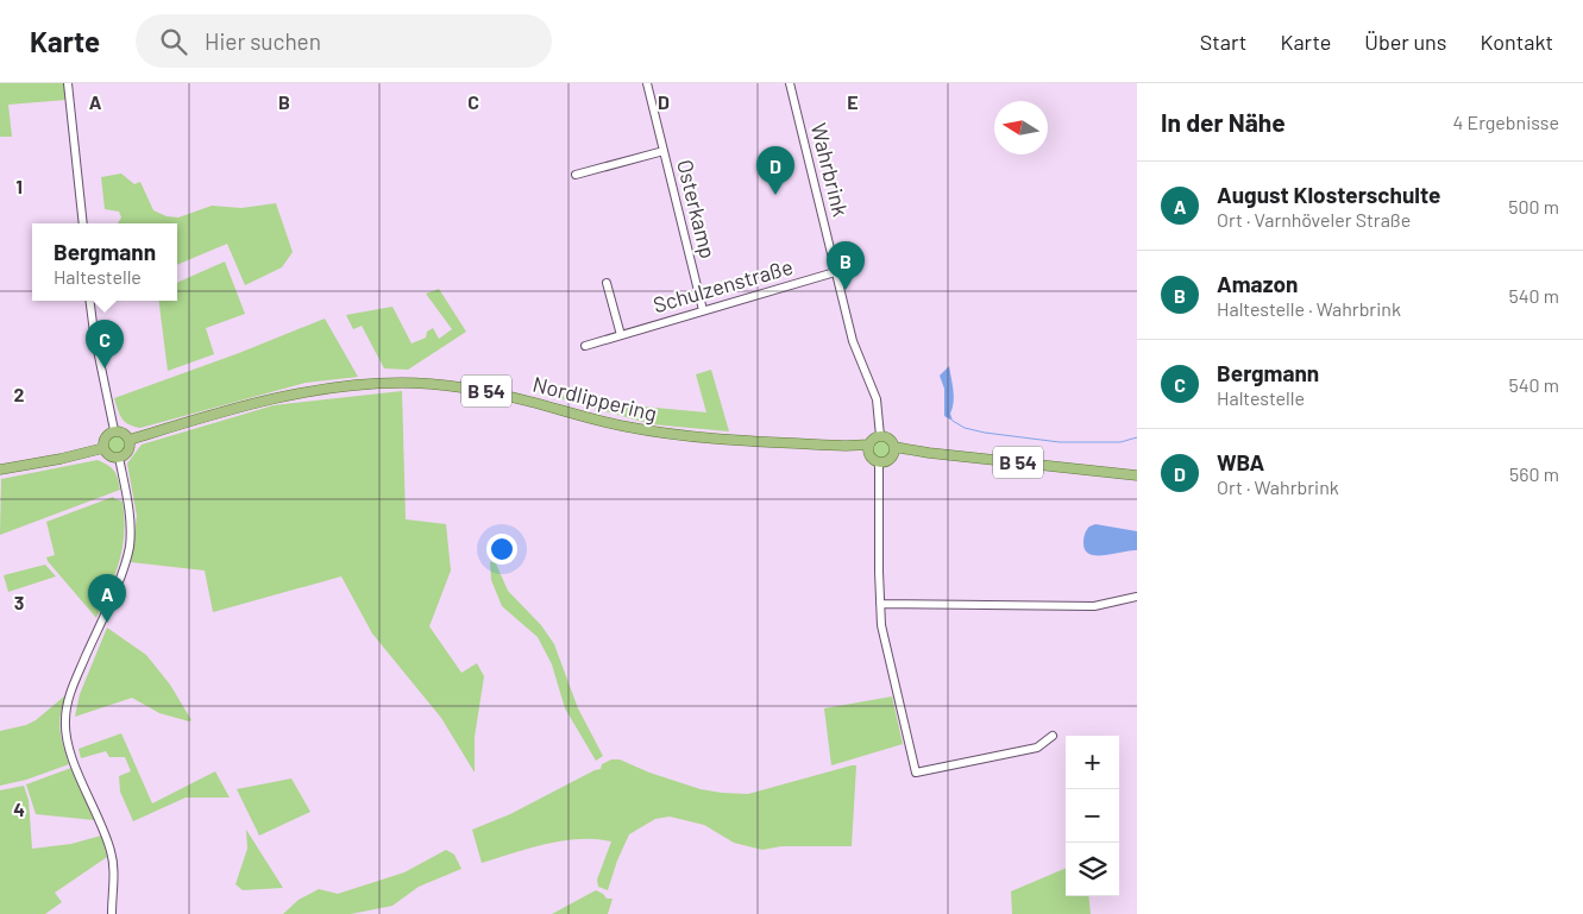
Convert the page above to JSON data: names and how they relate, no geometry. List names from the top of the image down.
{
  "streets": {
    "main road": ["B 54", "Nordlippering"],
    "street": ["Wahrbrink", "Osterkamp", "Schulzenstraße"]
  },
  "crossings": [
    ["Wahrbrink", "Schulzenstraße"],
    ["Wahrbrink", "B 54"],
    ["Wahrbrink", "Nordlippering"],
    ["Osterkamp", "Schulzenstraße"],
    ["B 54", "Nordlippering"]
  ],
  "north": "left",
  "page": {
    "header": "Karte",
    "search": "Hier suchen",
    "nav": [
      "Start",
      "Karte",
      "Über uns",
      "Kontakt"
    ],
    "heading": ["In der Nähe", "4 Ergebnisse"],
    "pins": [
      "D",
      "B",
      "C",
      "A"
    ],
    "list": [
      {
        "mark": "A",
        "name": "August Klosterschulte",
        "note": "Ort · Varnhöveler Straße",
        "value": "500 m"
      },
      {
        "mark": "B",
        "name": "Amazon",
        "note": "Haltestelle · Wahrbrink",
        "value": "540 m"
      },
      {
        "mark": "C",
        "name": "Bergmann",
        "note": "Haltestelle",
        "value": "540 m"
      },
      {
        "mark": "D",
        "name": "WBA",
        "note": "Ort · Wahrbrink",
        "value": "560 m"
      }
    ],
    "popup": ["Bergmann", "Haltestelle"],
    "map_buttons": ["+", "−"]
  },
  "grid": {
    "columns": [
      "A",
      "B",
      "C",
      "D",
      "E"
    ],
    "rows": [
      "1",
      "2",
      "3",
      "4"
    ]
  }
}
